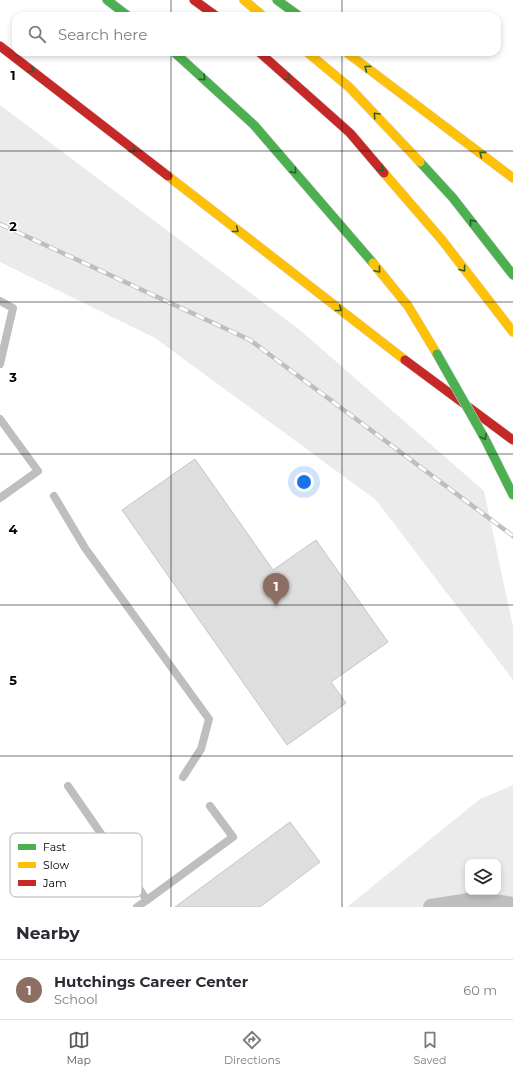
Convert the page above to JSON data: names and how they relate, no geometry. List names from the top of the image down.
{
  "legend": ["Fast", "Slow", "Jam"],
  "page": {
    "search": "Search here",
    "pins": "1",
    "heading": "Nearby",
    "list": [
      {
        "mark": "1",
        "name": "Hutchings Career Center",
        "note": "School",
        "value": "60 m"
      }
    ],
    "nav": ["Map", "Directions", "Saved"]
  },
  "grid": {
    "rows": [
      "1",
      "2",
      "3",
      "4",
      "5"
    ]
  }
}
